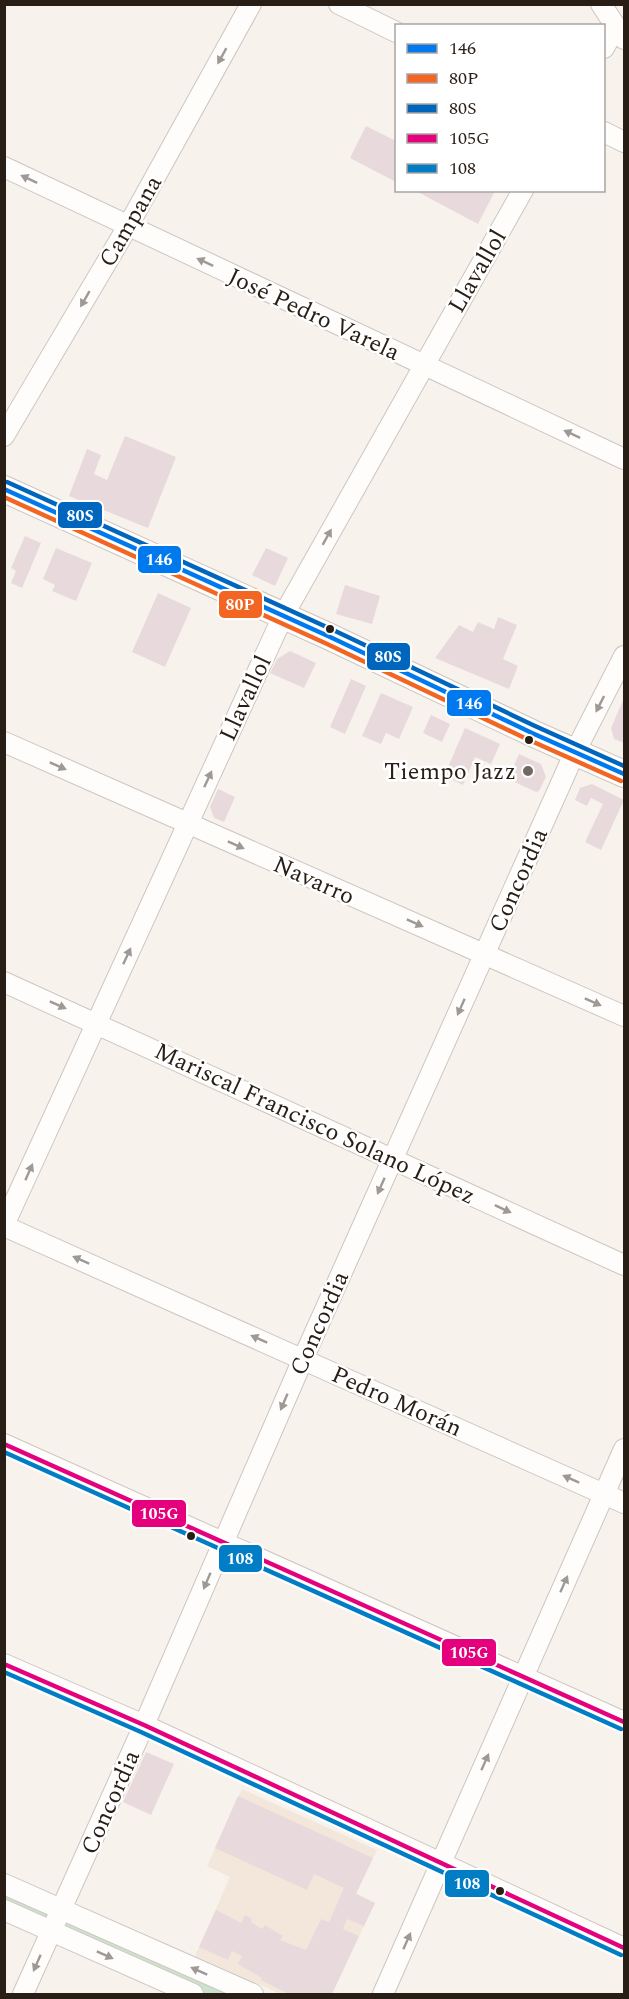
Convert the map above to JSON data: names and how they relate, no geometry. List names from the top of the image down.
{
  "streets": {
    "street": [
      "Campana",
      "Llavallol",
      "José Pedro Varela",
      "Navarro",
      "Concordia",
      "Mariscal Francisco Solano López",
      "Pedro Morán"
    ]
  },
  "crossings": [
    ["Campana", "José Pedro Varela"],
    ["Llavallol", "José Pedro Varela"],
    ["Llavallol", "Navarro"],
    ["Llavallol", "Mariscal Francisco Solano López"],
    ["Llavallol", "Pedro Morán"],
    ["Navarro", "Concordia"],
    ["Concordia", "Mariscal Francisco Solano López"],
    ["Concordia", "Pedro Morán"]
  ],
  "one_way": [
    "Campana",
    "Llavallol",
    "José Pedro Varela",
    "Navarro",
    "Concordia",
    "Mariscal Francisco Solano López",
    "Pedro Morán"
  ],
  "places": ["Tiempo Jazz"],
  "lines": [
    "transit line 80S",
    "transit line 146",
    "transit line 80P",
    "transit line 105G",
    "transit line 108"
  ],
  "legend": [
    "146",
    "80P",
    "80S",
    "105G",
    "108"
  ]
}
